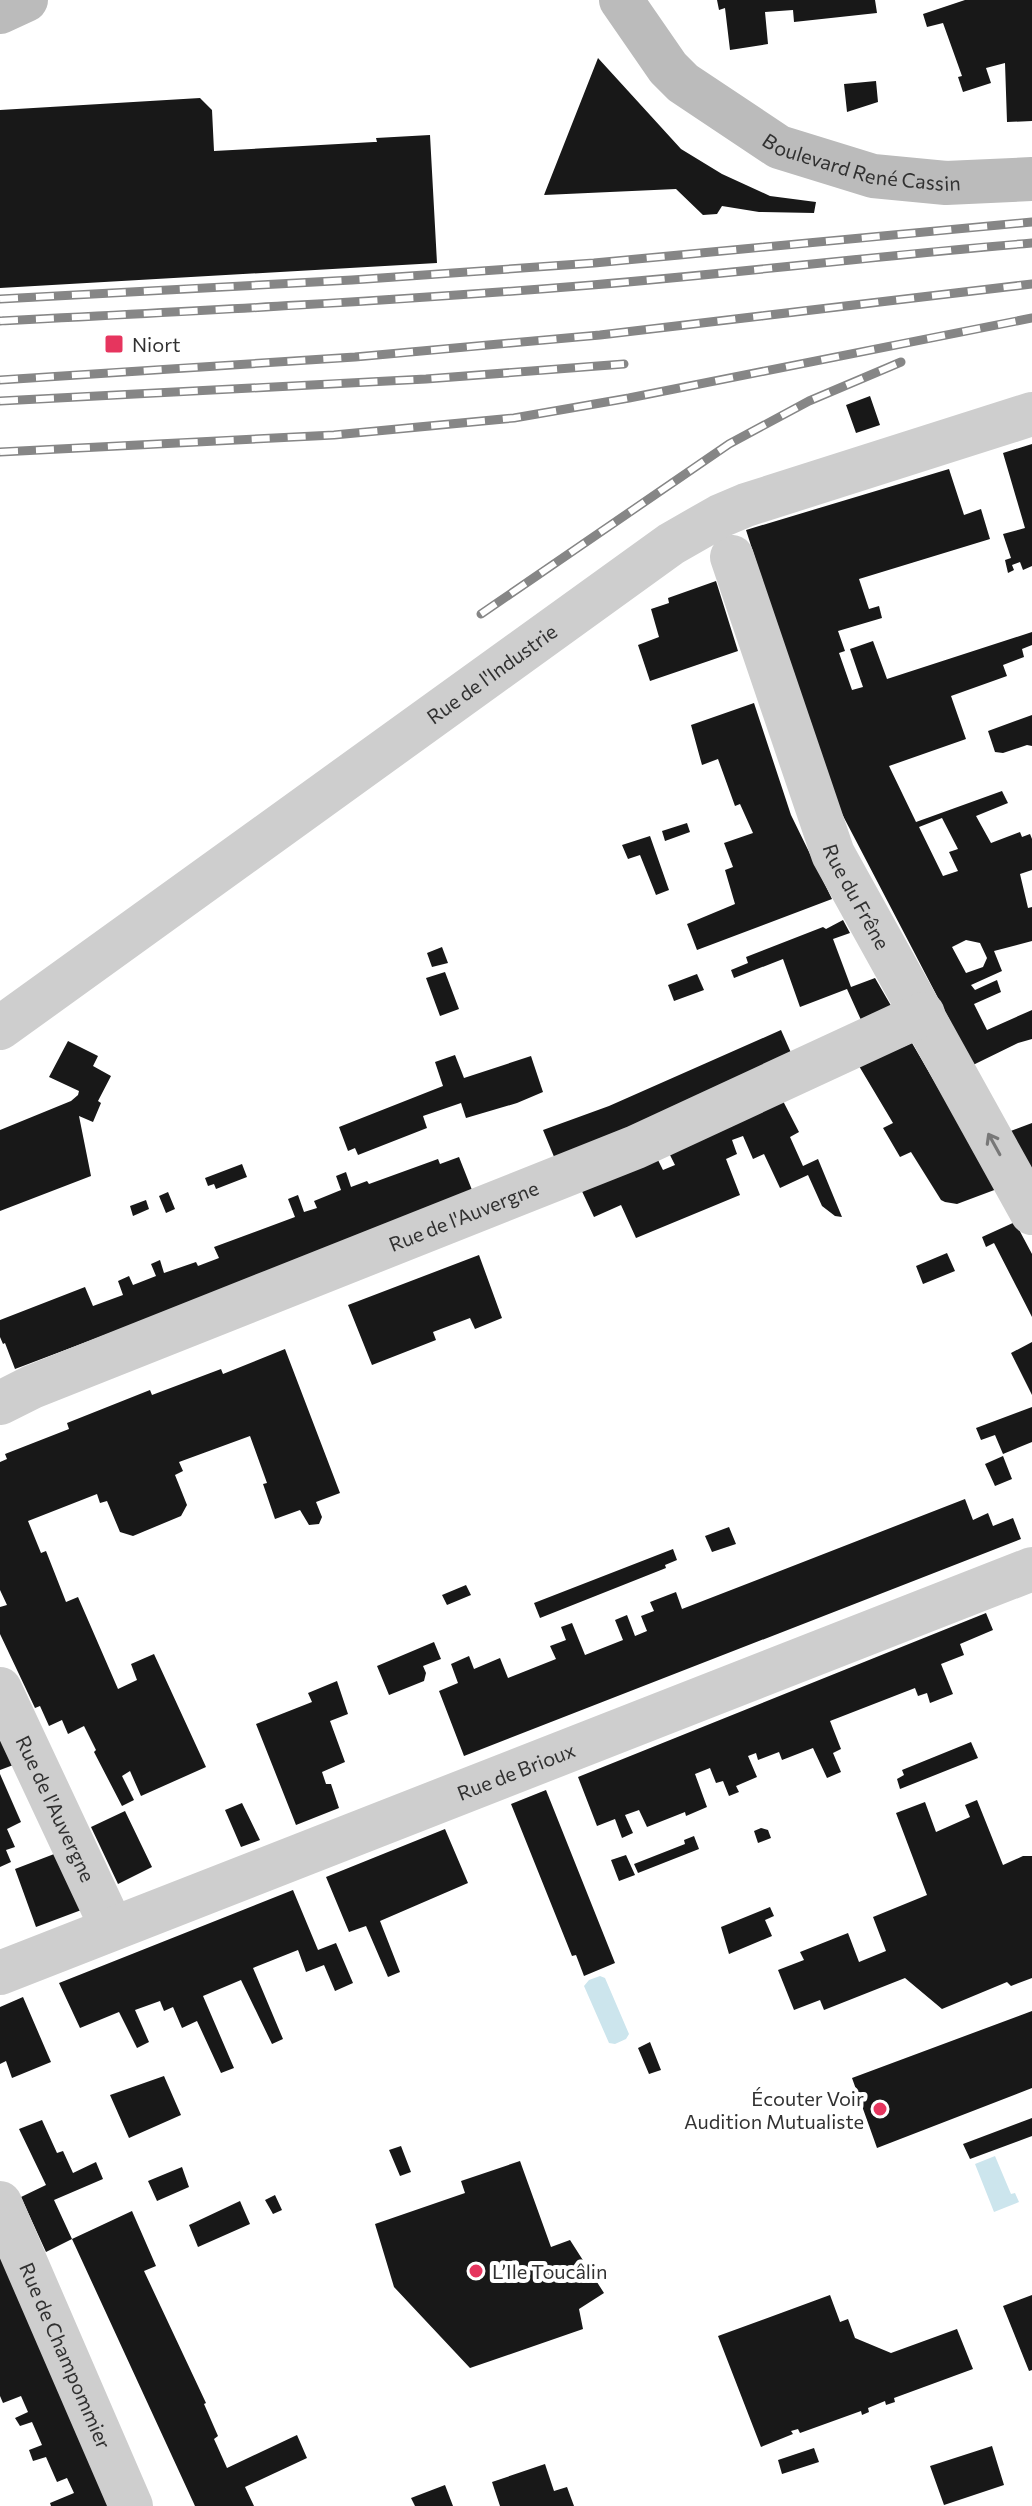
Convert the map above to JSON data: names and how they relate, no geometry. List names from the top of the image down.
{
  "streets": {
    "main road": ["Boulevard René Cassin"],
    "street": [
      "Rue de l'Industrie",
      "Rue du Frêne",
      "Rue de l'Auvergne",
      "Rue de Brioux",
      "Rue de Champommier"
    ]
  },
  "crossings": [
    ["Rue du Frêne", "Rue de l'Auvergne"],
    ["Rue de l'Auvergne", "Rue de Brioux"]
  ],
  "places": {
    "transit": ["Niort"],
    "other": ["Écouter Voir Audition Mutualiste", "L’Ile Toucâlin"]
  }
}
